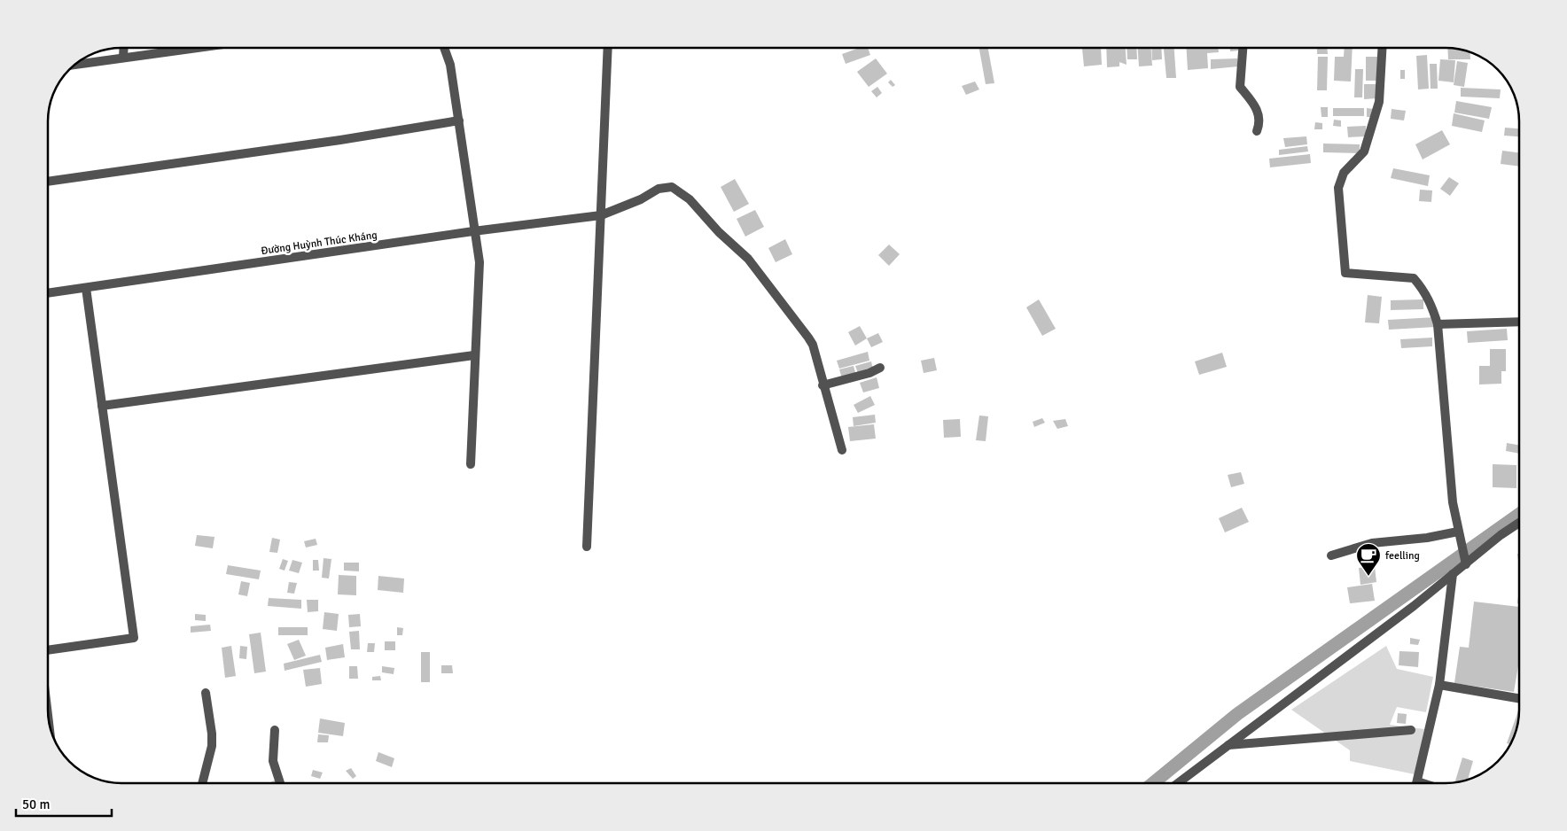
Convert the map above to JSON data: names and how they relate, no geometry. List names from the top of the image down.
{
  "streets": {
    "street": ["Đường Huỳnh Thúc Kháng"]
  },
  "places": {
    "cafe": ["feelling"]
  },
  "scale_bar": "50 m"
}
